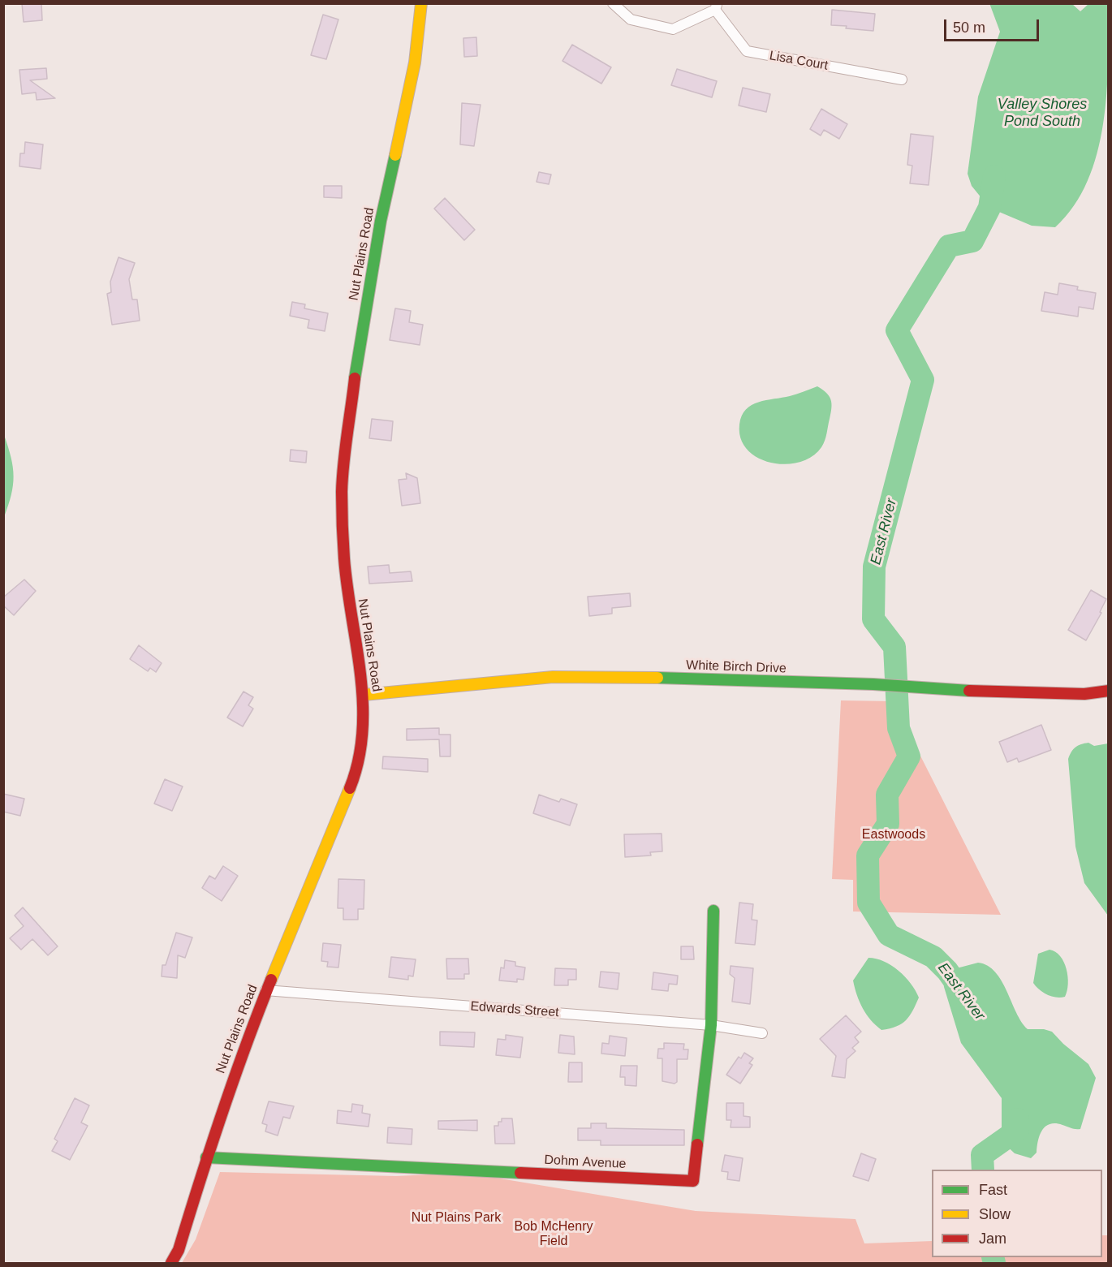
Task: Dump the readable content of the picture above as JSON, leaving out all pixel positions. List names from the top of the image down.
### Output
{
  "streets": {
    "street": [
      "Lisa Court",
      "Nut Plains Road",
      "White Birch Drive",
      "Edwards Street",
      "Dohm Avenue"
    ]
  },
  "crossings": [
    ["Nut Plains Road", "White Birch Drive"],
    ["Nut Plains Road", "Edwards Street"],
    ["Nut Plains Road", "Dohm Avenue"],
    ["Edwards Street", "Dohm Avenue"]
  ],
  "water": ["Valley Shores Pond South", "East River"],
  "parks": ["Eastwoods", "Nut Plains Park", "Bob McHenry Field"],
  "legend": ["Fast", "Slow", "Jam"],
  "scale_bar": "50 m"
}
